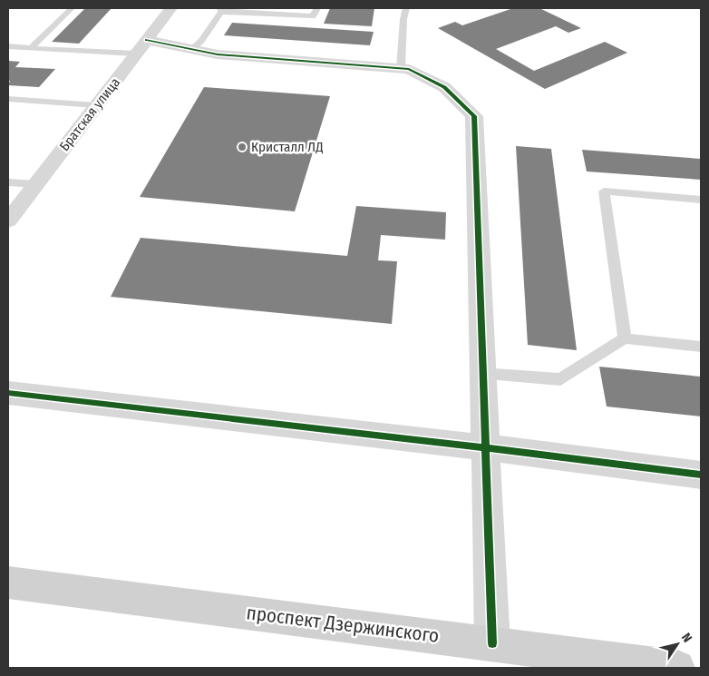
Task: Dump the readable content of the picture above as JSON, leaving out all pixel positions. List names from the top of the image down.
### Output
{
  "streets": {
    "main road": ["проспект Дзержинского"],
    "street": ["Братская улица"]
  },
  "places": ["Кристалл ЛД"],
  "north": "top right"
}
